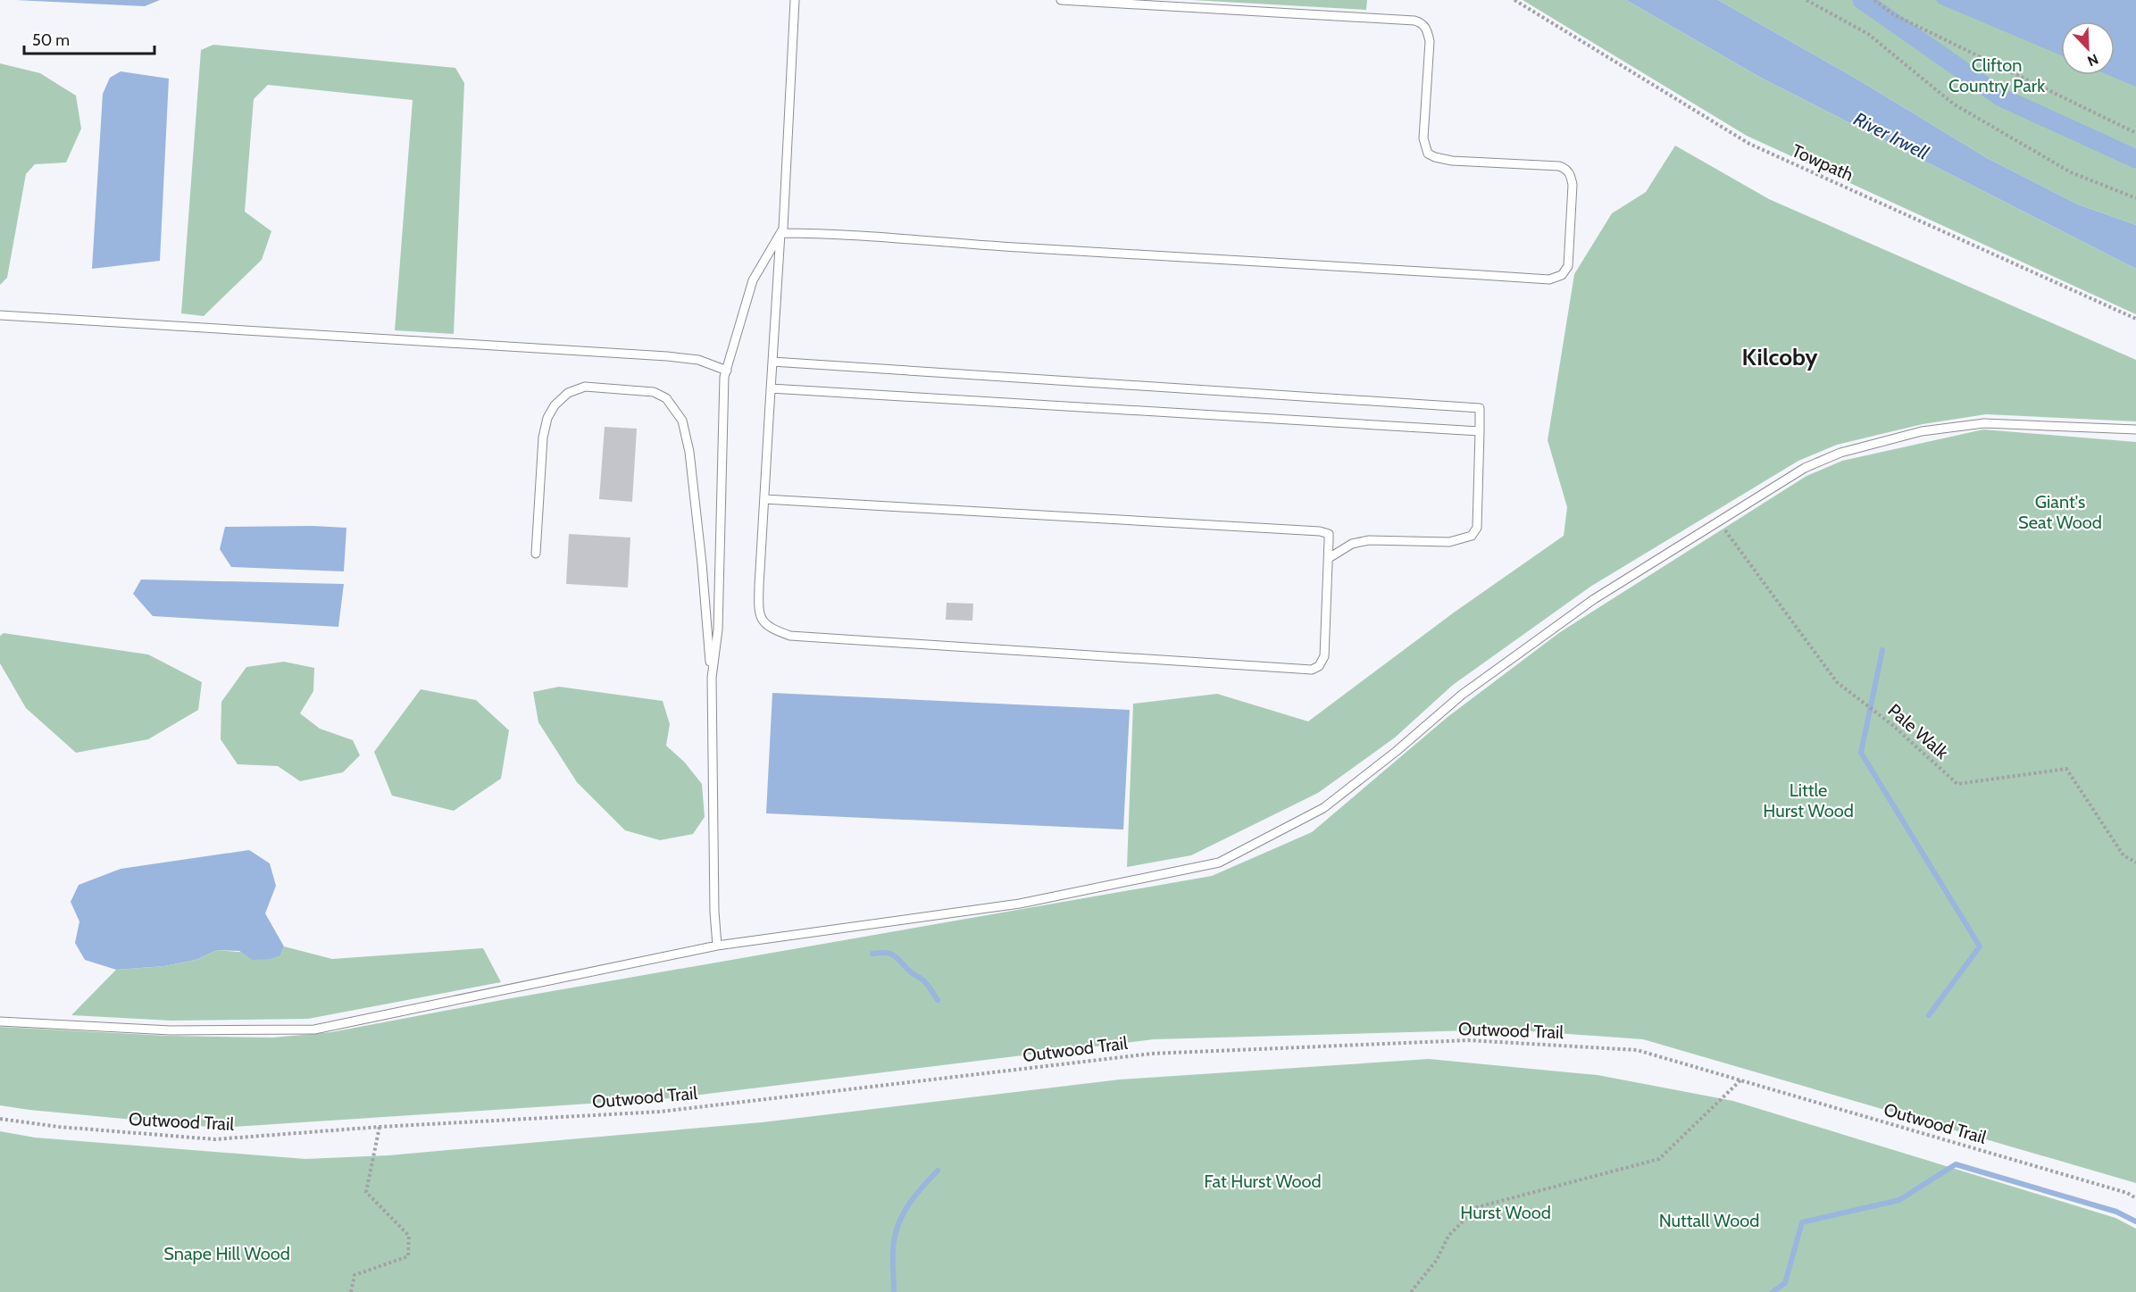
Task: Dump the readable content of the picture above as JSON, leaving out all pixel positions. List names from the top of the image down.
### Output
{
  "streets": {
    "path": ["Towpath", "Pale Walk", "Outwood Trail"]
  },
  "districts": ["Kilcoby"],
  "water": ["River Irwell"],
  "parks": [
    "Clifton Country Park",
    "Giant's Seat Wood",
    "Little Hurst Wood",
    "Fat Hurst Wood",
    "Hurst Wood",
    "Nuttall Wood",
    "Snape Hill Wood"
  ],
  "scale_bar": "50 m",
  "north": "bottom right"
}
